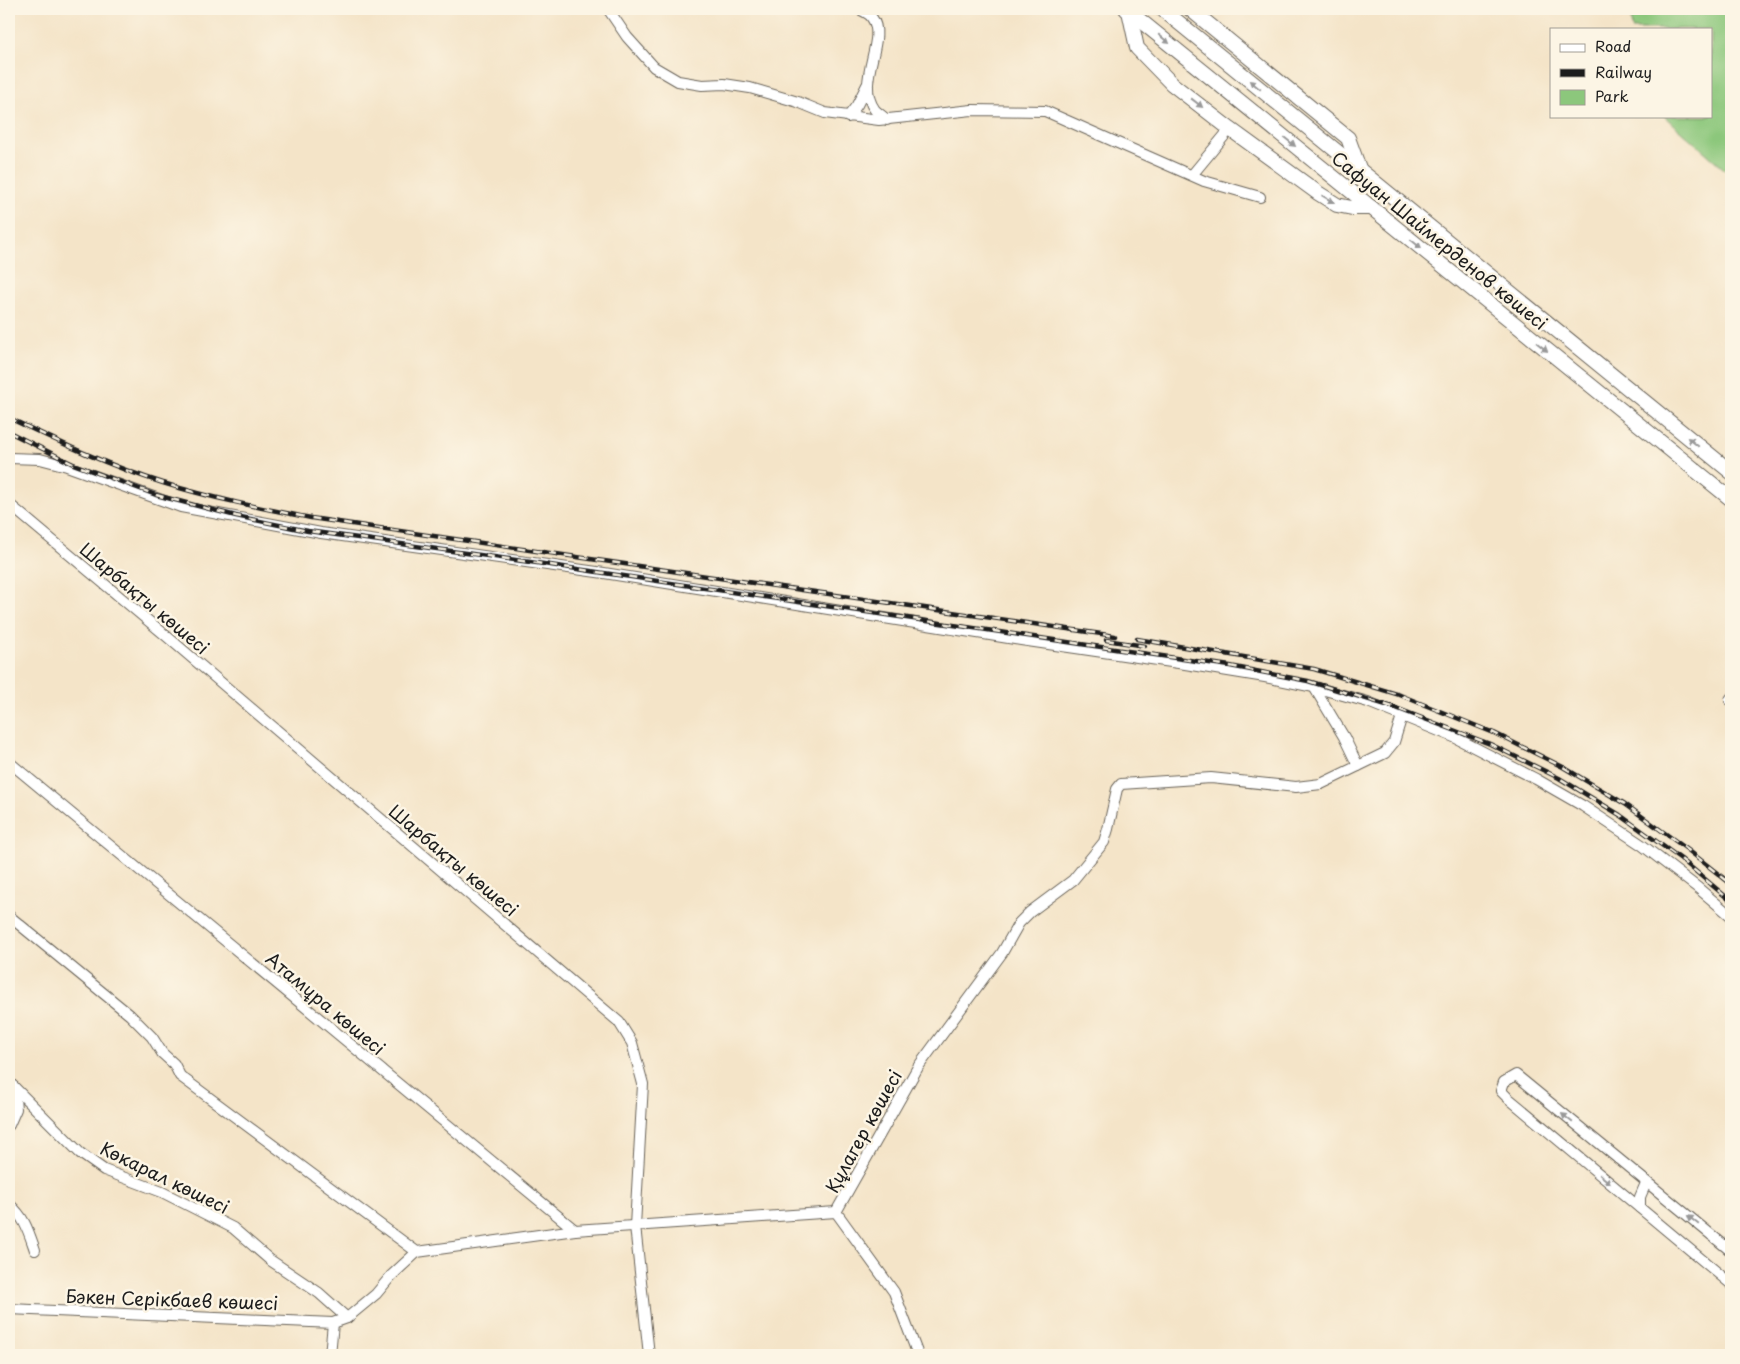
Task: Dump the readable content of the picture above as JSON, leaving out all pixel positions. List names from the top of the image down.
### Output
{
  "streets": {
    "main road": ["Сафуан Шаймерденов көшесі"],
    "street": [
      "Шарбақты көшесі",
      "Атамұра көшесі",
      "Құлагер көшесі",
      "Көкарал көшесі",
      "Бәкен Серікбаев көшесі"
    ]
  },
  "crossings": [
    ["Шарбақты көшесі", "Құлагер көшесі"]
  ],
  "legend": ["Road", "Railway", "Park"]
}
